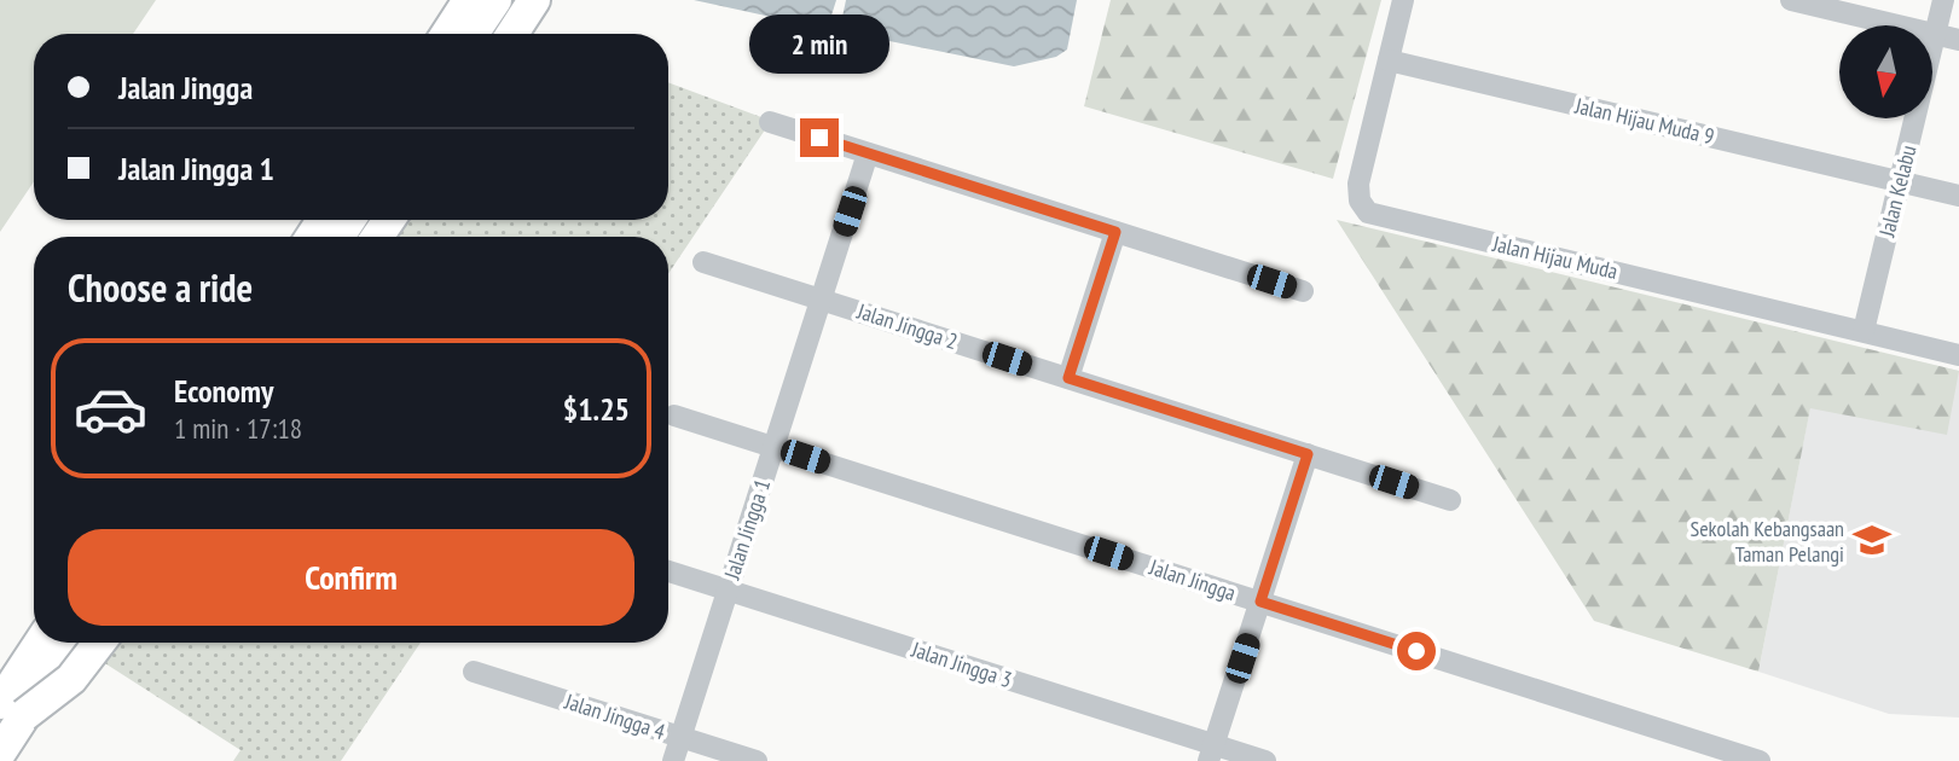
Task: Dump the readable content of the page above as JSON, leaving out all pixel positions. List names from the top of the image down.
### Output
{
  "streets": {
    "street": [
      "Jalan Hijau Muda 9",
      "Jalan Kelabu",
      "Jalan Hijau Muda",
      "Jalan Jingga 2",
      "Jalan Jingga 1",
      "Jalan Jingga",
      "Jalan Jingga 3",
      "Jalan Jingga 4"
    ]
  },
  "crossings": [
    ["Jalan Hijau Muda 9", "Jalan Kelabu"],
    ["Jalan Hijau Muda 9", "Jalan Hijau Muda"],
    ["Jalan Kelabu", "Jalan Hijau Muda"],
    ["Jalan Jingga 2", "Jalan Jingga 1"],
    ["Jalan Jingga 1", "Jalan Jingga"],
    ["Jalan Jingga 1", "Jalan Jingga 3"],
    ["Jalan Jingga 1", "Jalan Jingga 4"]
  ],
  "places": {
    "school or university": ["Sekolah Kebangsaan Taman Pelangi"]
  },
  "north": "bottom",
  "page": {
    "bubble": "2 min",
    "banner": ["Jalan Jingga", "Jalan Jingga 1"],
    "heading": "Choose a ride",
    "list": [
      {
        "name": "Economy",
        "note": "1 min · 17:18",
        "value": "$1.25"
      }
    ],
    "buttons": "Confirm"
  }
}
